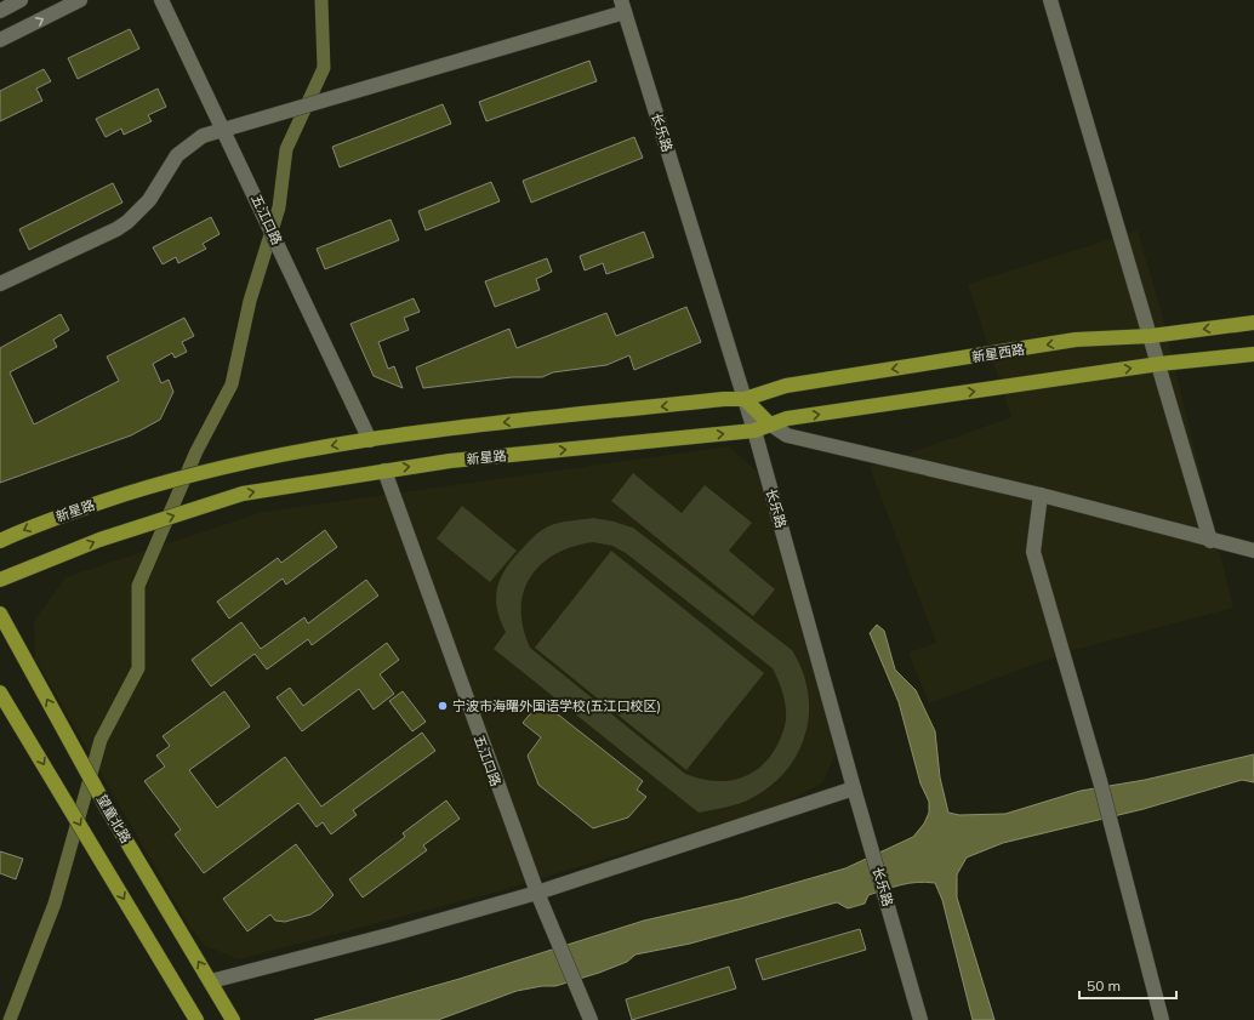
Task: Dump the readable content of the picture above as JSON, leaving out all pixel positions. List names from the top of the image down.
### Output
{
  "streets": {
    "main road": ["新星西路", "新星路", "望童北路"],
    "street": ["长乐路", "五江口路"]
  },
  "crossings": [
    ["长乐路", "新星西路"],
    ["长乐路", "新星路"],
    ["五江口路", "新星西路"],
    ["五江口路", "新星路"],
    ["新星西路", "新星路"]
  ],
  "places": ["宁波市海曙外国语学校(五江口校区)"],
  "scale_bar": "50 m"
}
